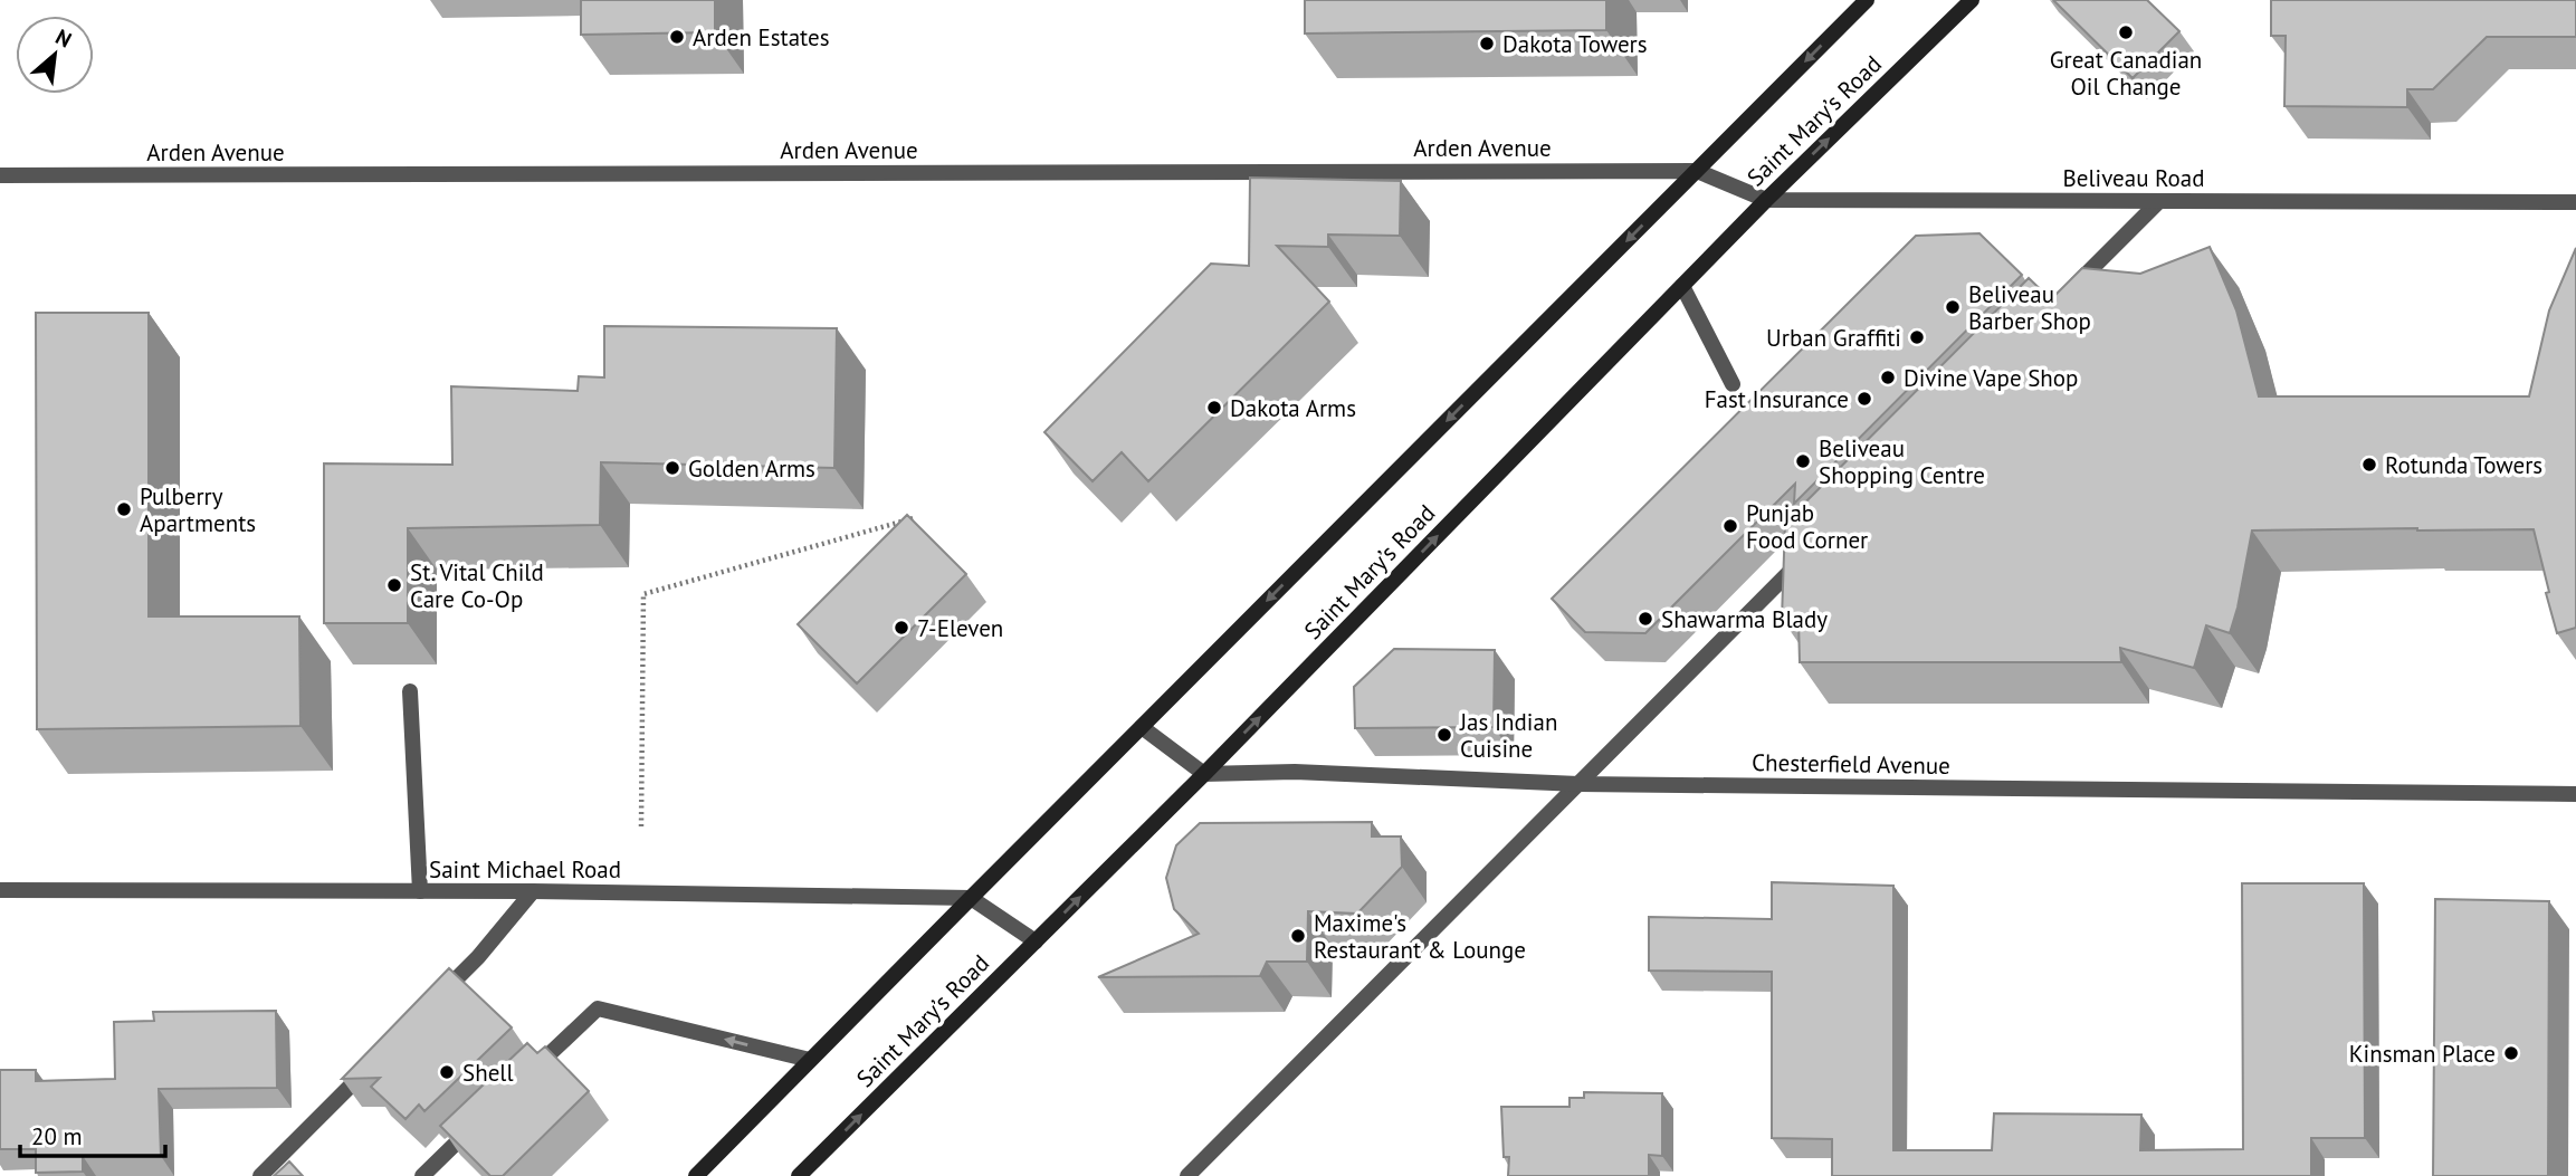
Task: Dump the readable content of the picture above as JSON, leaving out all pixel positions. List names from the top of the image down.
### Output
{
  "streets": {
    "main road": ["Saint Mary’s Road"],
    "street": [
      "Arden Avenue",
      "Beliveau Road",
      "Chesterfield Avenue",
      "Saint Michael Road"
    ]
  },
  "crossings": [
    ["Saint Mary’s Road", "Arden Avenue"],
    ["Saint Mary’s Road", "Beliveau Road"],
    ["Saint Mary’s Road", "Chesterfield Avenue"],
    ["Saint Mary’s Road", "Saint Michael Road"],
    ["Arden Avenue", "Beliveau Road"]
  ],
  "places": [
    "Great Canadian Oil Change",
    "Arden Estates",
    "Dakota Towers",
    "Beliveau Barber Shop",
    "Urban Graffiti",
    "Divine Vape Shop",
    "Fast Insurance",
    "Dakota Arms",
    "Beliveau Shopping Centre",
    "Rotunda Towers",
    "Golden Arms",
    "Pulberry Apartments",
    "Punjab Food Corner",
    "St. Vital Child Care Co-Op",
    "Shawarma Blady",
    "7-Eleven",
    "Jas Indian Cuisine",
    "Maxime's Restaurant & Lounge",
    "Kinsman Place",
    "Shell"
  ],
  "scale_bar": "20 m",
  "north": "top right"
}
